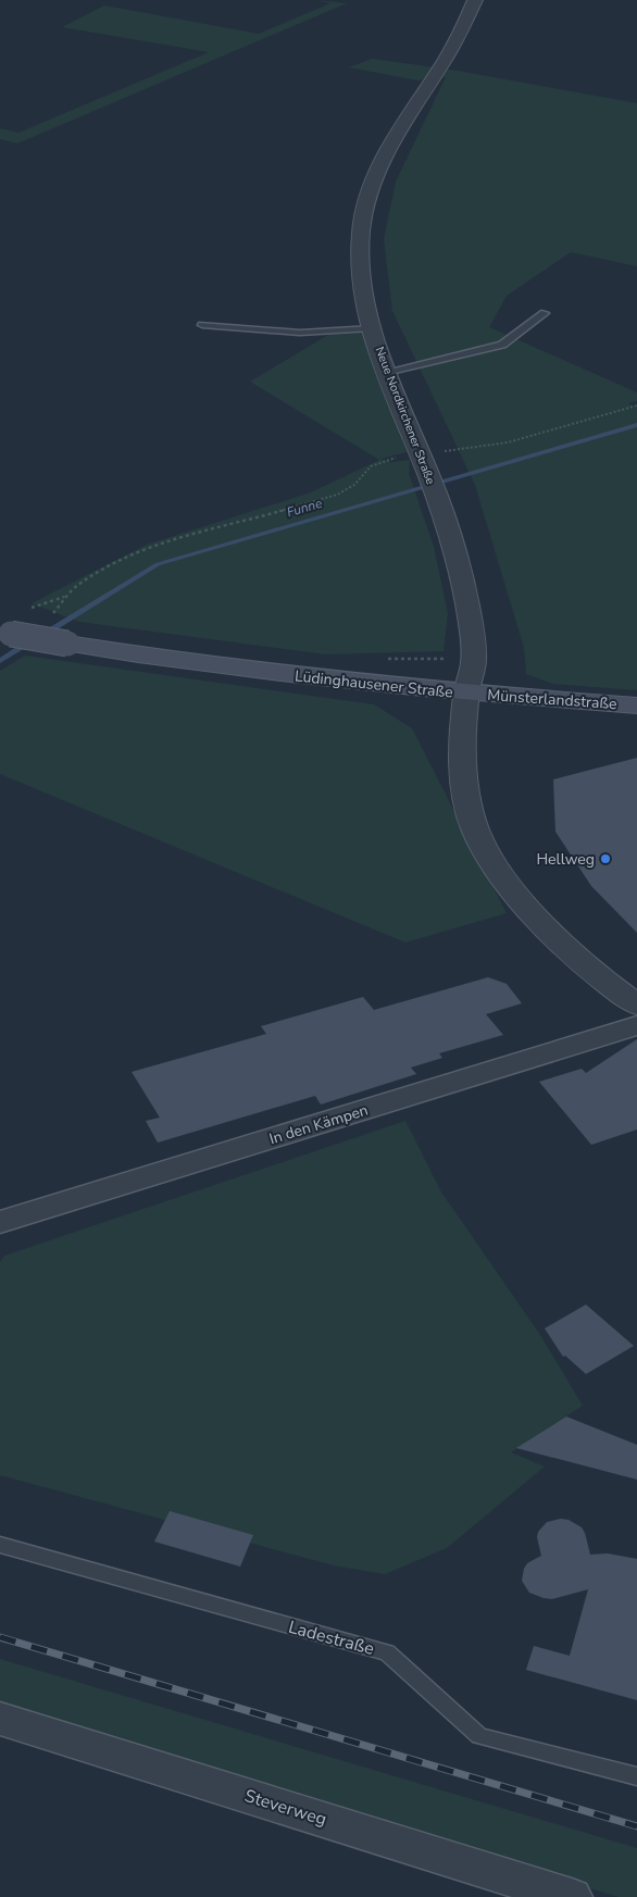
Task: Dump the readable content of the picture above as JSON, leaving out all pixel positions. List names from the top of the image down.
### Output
{
  "streets": {
    "main road": ["Lüdinghausener Straße", "Münsterlandstraße"],
    "street": ["Neue Nordkirchener Straße", "In den Kämpen", "Steverweg"],
    "lane": ["Ladestraße"]
  },
  "crossings": [
    ["Neue Nordkirchener Straße", "Lüdinghausener Straße"],
    ["Neue Nordkirchener Straße", "Münsterlandstraße"],
    ["Lüdinghausener Straße", "Münsterlandstraße"]
  ],
  "water": ["Funne"],
  "places": ["Hellweg"]
}
